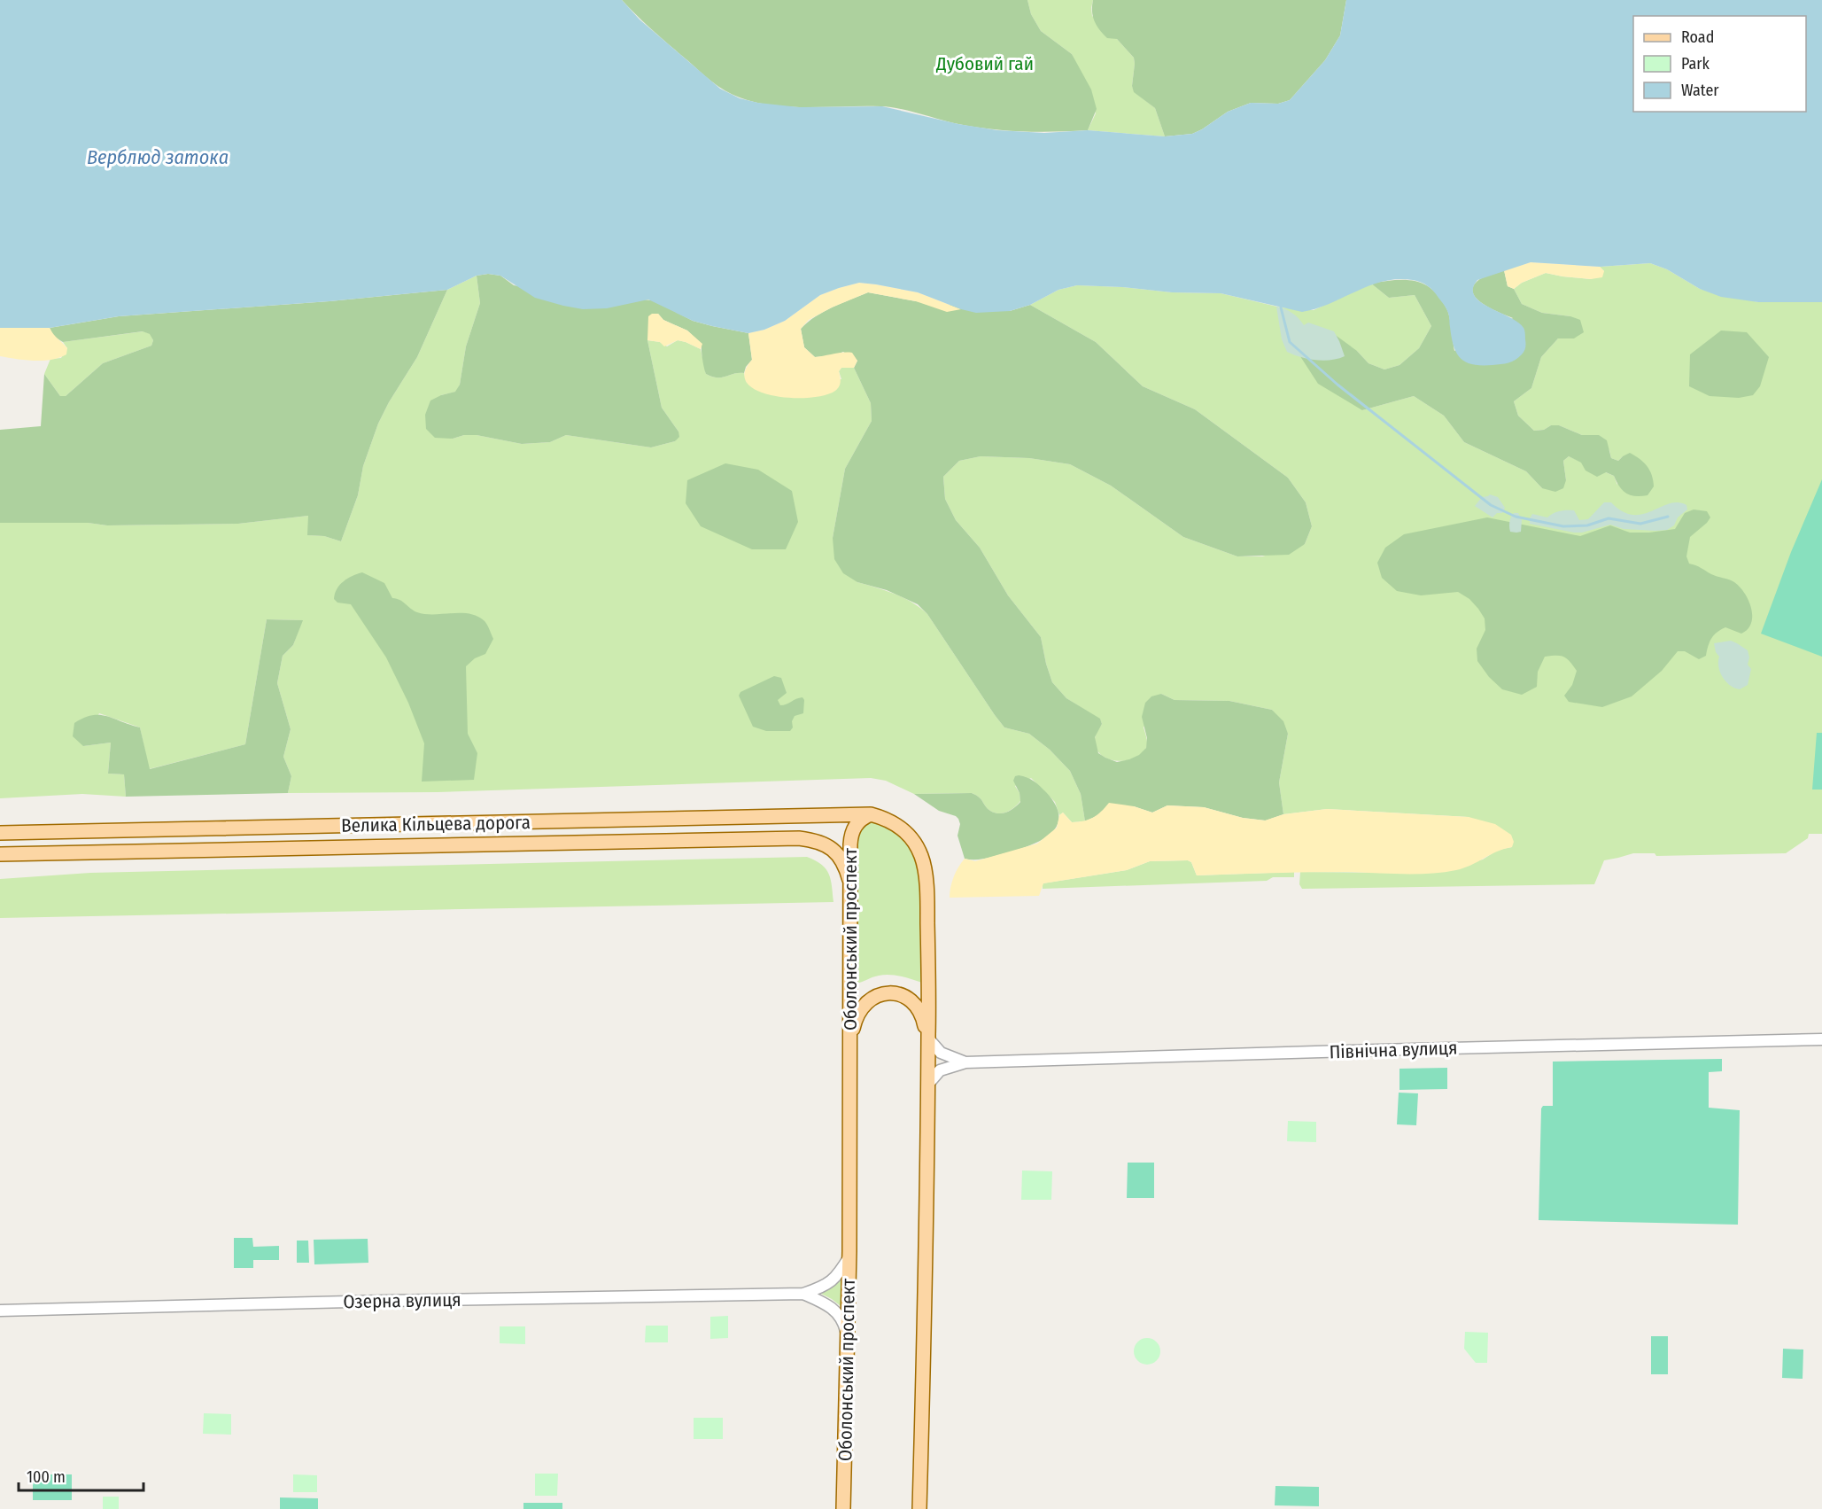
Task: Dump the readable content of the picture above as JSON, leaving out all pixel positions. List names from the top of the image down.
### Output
{
  "streets": {
    "main road": ["Велика Кільцева дорога", "Оболонський проспект"],
    "street": ["Північна вулиця", "Озерна вулиця"]
  },
  "crossings": [
    ["Велика Кільцева дорога", "Оболонський проспект"]
  ],
  "water": ["Верблюд затока"],
  "parks": ["Дубовий гай"],
  "legend": ["Road", "Park", "Water"],
  "scale_bar": "100 m"
}
